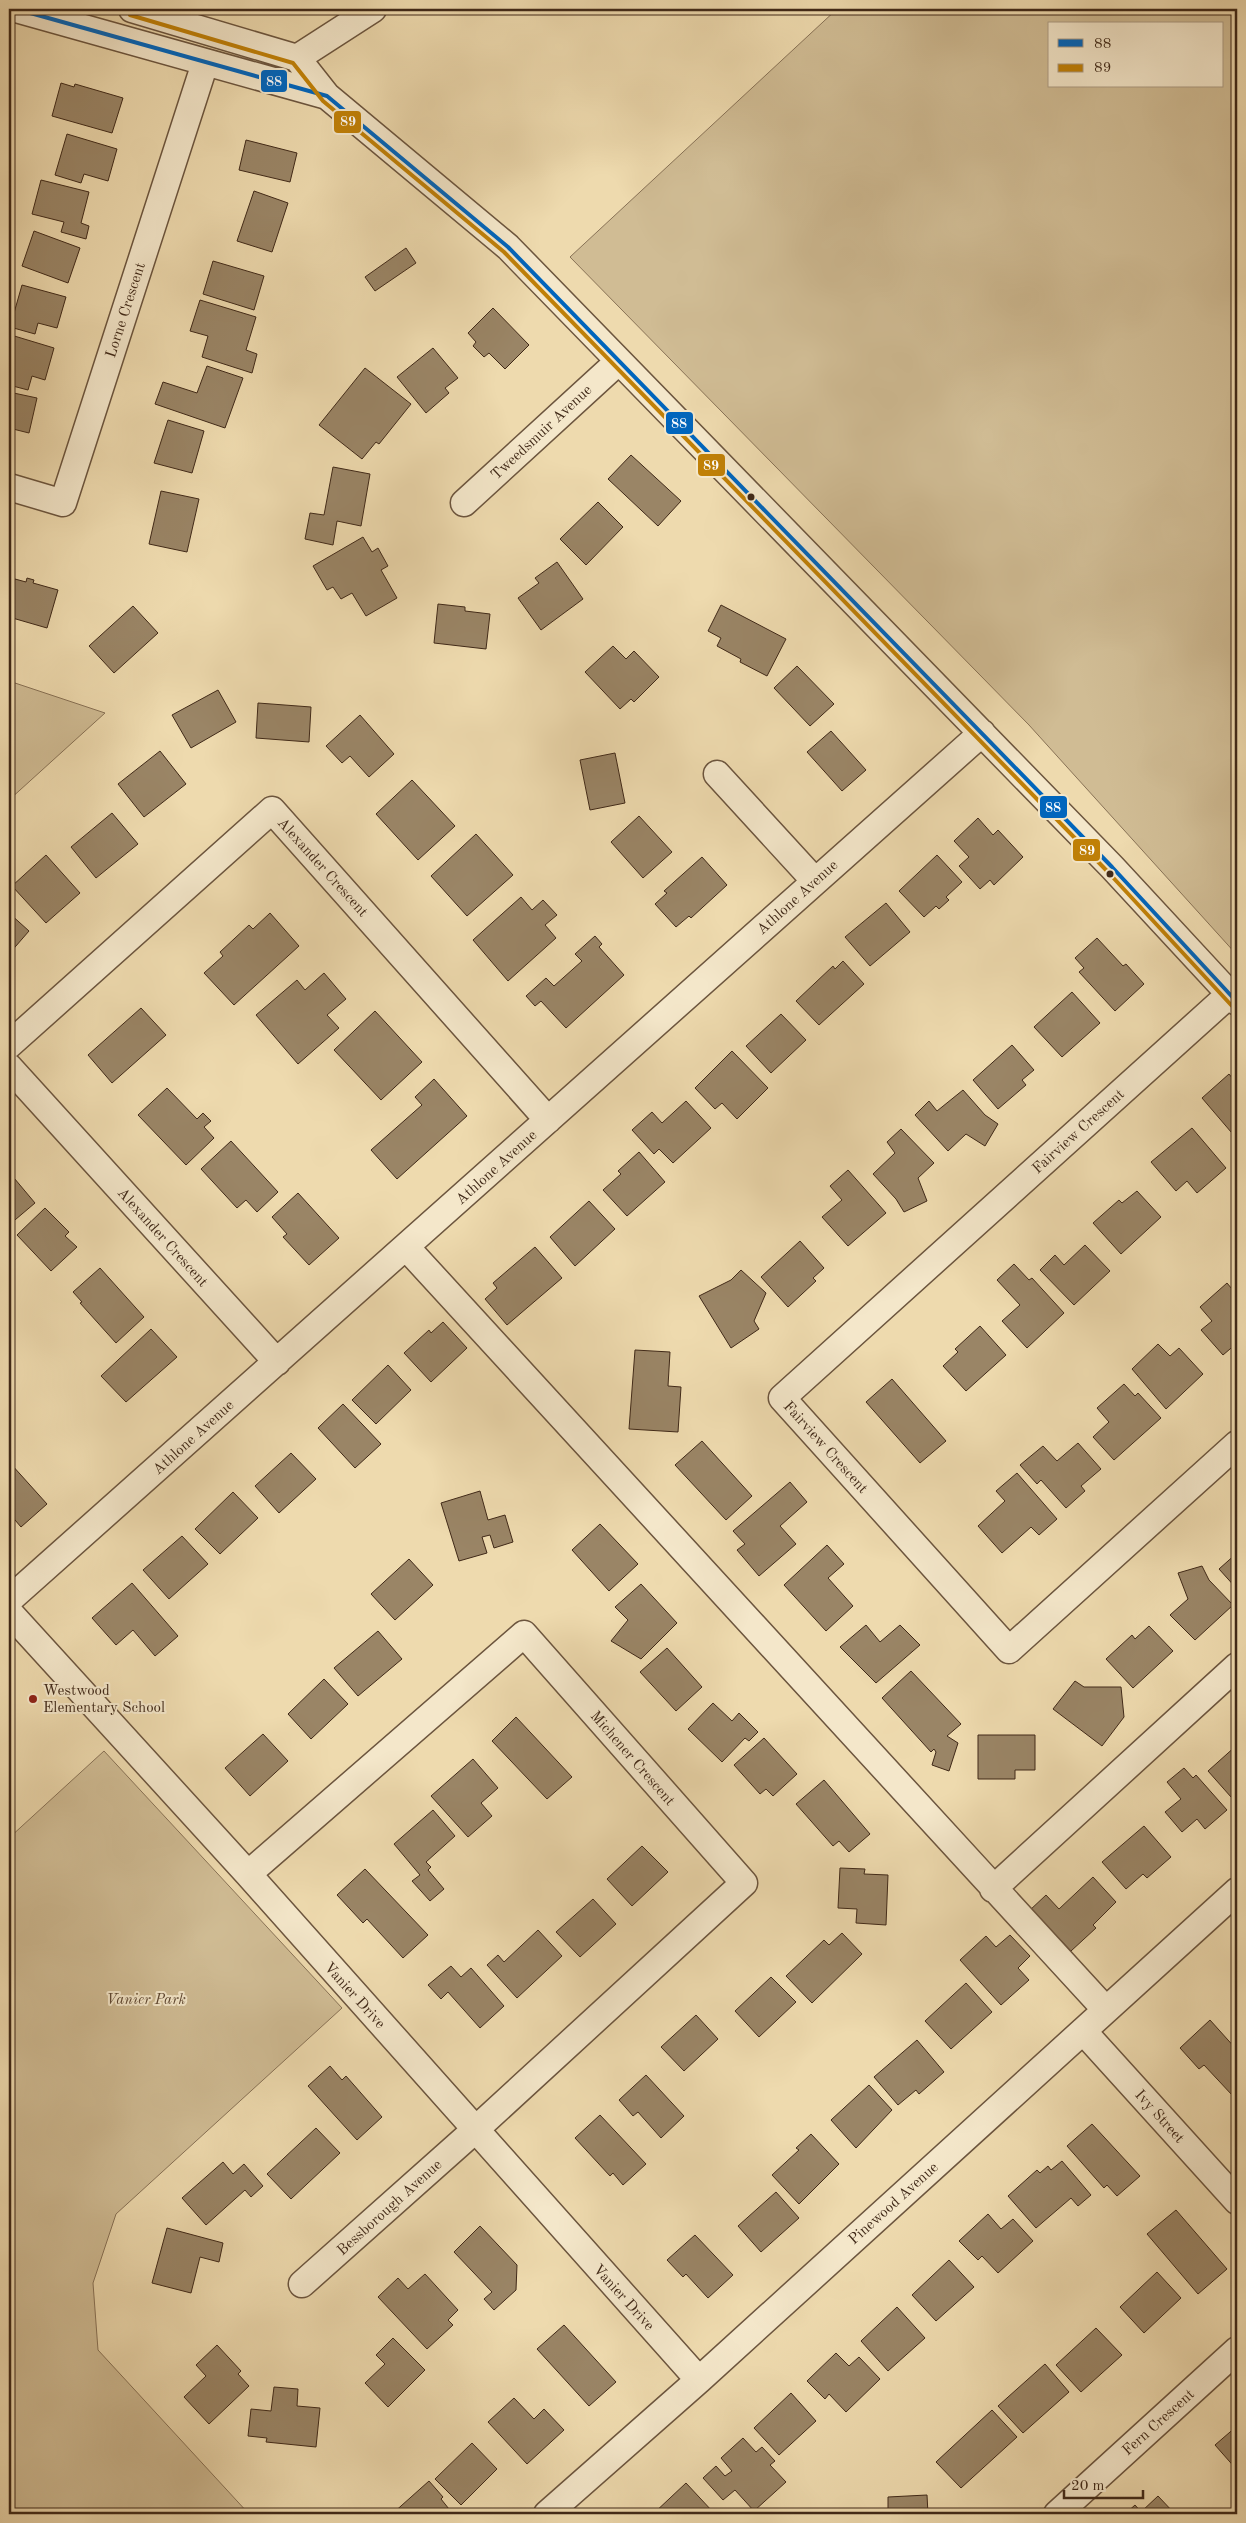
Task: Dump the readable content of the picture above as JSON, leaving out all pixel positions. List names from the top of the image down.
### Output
{
  "streets": {
    "street": [
      "Lorne Crescent",
      "Tweedsmuir Avenue",
      "Alexander Crescent",
      "Athlone Avenue",
      "Fairview Crescent",
      "Michener Crescent",
      "Vanier Drive",
      "Ivy Street",
      "Pinewood Avenue",
      "Bessborough Avenue",
      "Fern Crescent"
    ]
  },
  "crossings": [
    ["Alexander Crescent", "Athlone Avenue"],
    ["Michener Crescent", "Vanier Drive"],
    ["Michener Crescent", "Bessborough Avenue"],
    ["Vanier Drive", "Pinewood Avenue"],
    ["Vanier Drive", "Bessborough Avenue"],
    ["Ivy Street", "Pinewood Avenue"]
  ],
  "parks": ["Vanier Park"],
  "places": ["Westwood Elementary School"],
  "lines": ["transit line 88", "transit line 89"],
  "legend": ["88", "89"],
  "scale_bar": "20 m"
}
